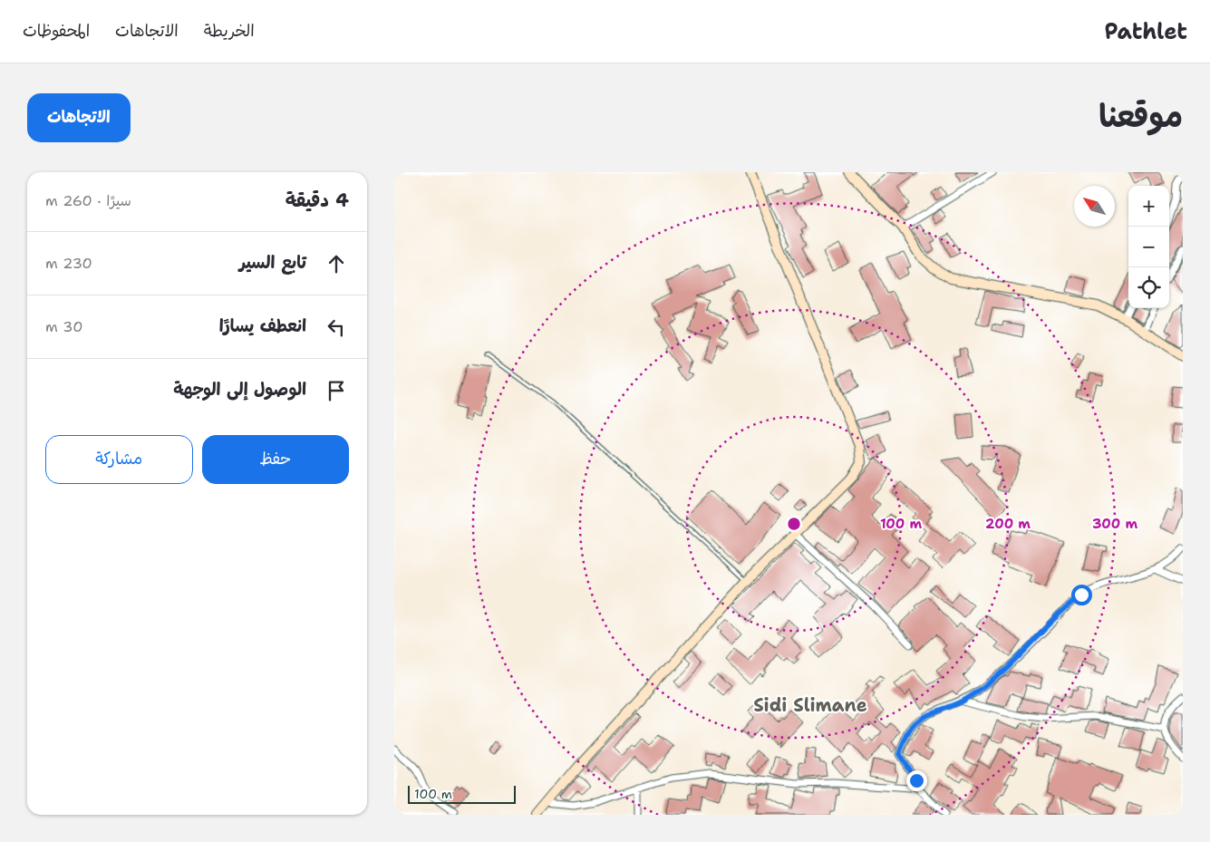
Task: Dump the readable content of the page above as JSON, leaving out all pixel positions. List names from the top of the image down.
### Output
{
  "districts": ["Sidi Slimane"],
  "scale_bar": "100 m",
  "north": "top left",
  "page": {
    "header": "Pathlet",
    "nav": ["الخريطة", "الاتجاهات", "المحفوظات"],
    "title": "موقعنا",
    "buttons": [
      "الاتجاهات",
      ["حفظ", "مشاركة"]
    ],
    "heading": ["4 دقيقة", "سيرًا · 260 m"],
    "map_buttons": ["+", "−"],
    "list": [
      ["تابع السير", "230 m"],
      ["انعطف يسارًا", "30 m"],
      "الوصول إلى الوجهة"
    ],
    "scale": "100 m"
  },
  "rings": ["100 m", "200 m", "300 m"]
}
